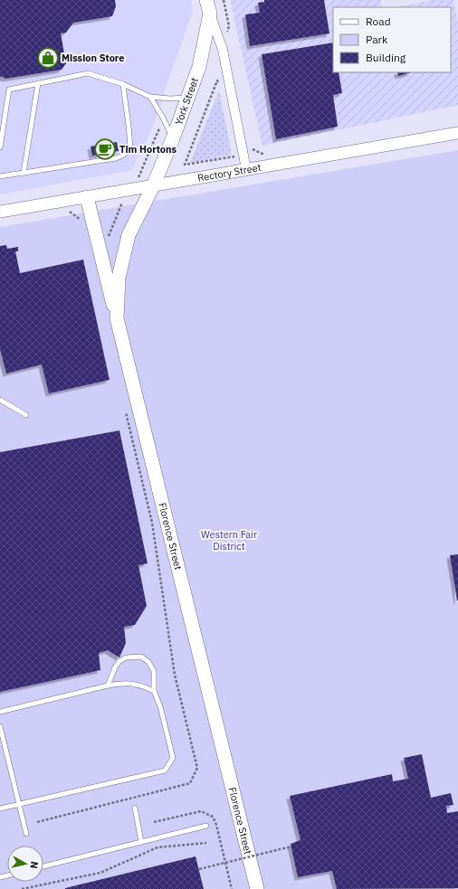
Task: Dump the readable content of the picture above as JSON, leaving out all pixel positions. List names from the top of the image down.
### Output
{
  "streets": {
    "main road": ["York Street", "Florence Street"],
    "street": ["Rectory Street"]
  },
  "crossings": [
    ["York Street", "Rectory Street"],
    ["York Street", "Florence Street"],
    ["Rectory Street", "Florence Street"]
  ],
  "parks": ["Western Fair District"],
  "places": {
    "shop": ["Mission Store"],
    "cafe": ["Tim Hortons"]
  },
  "legend": ["Road", "Park", "Building"],
  "north": "right"
}
